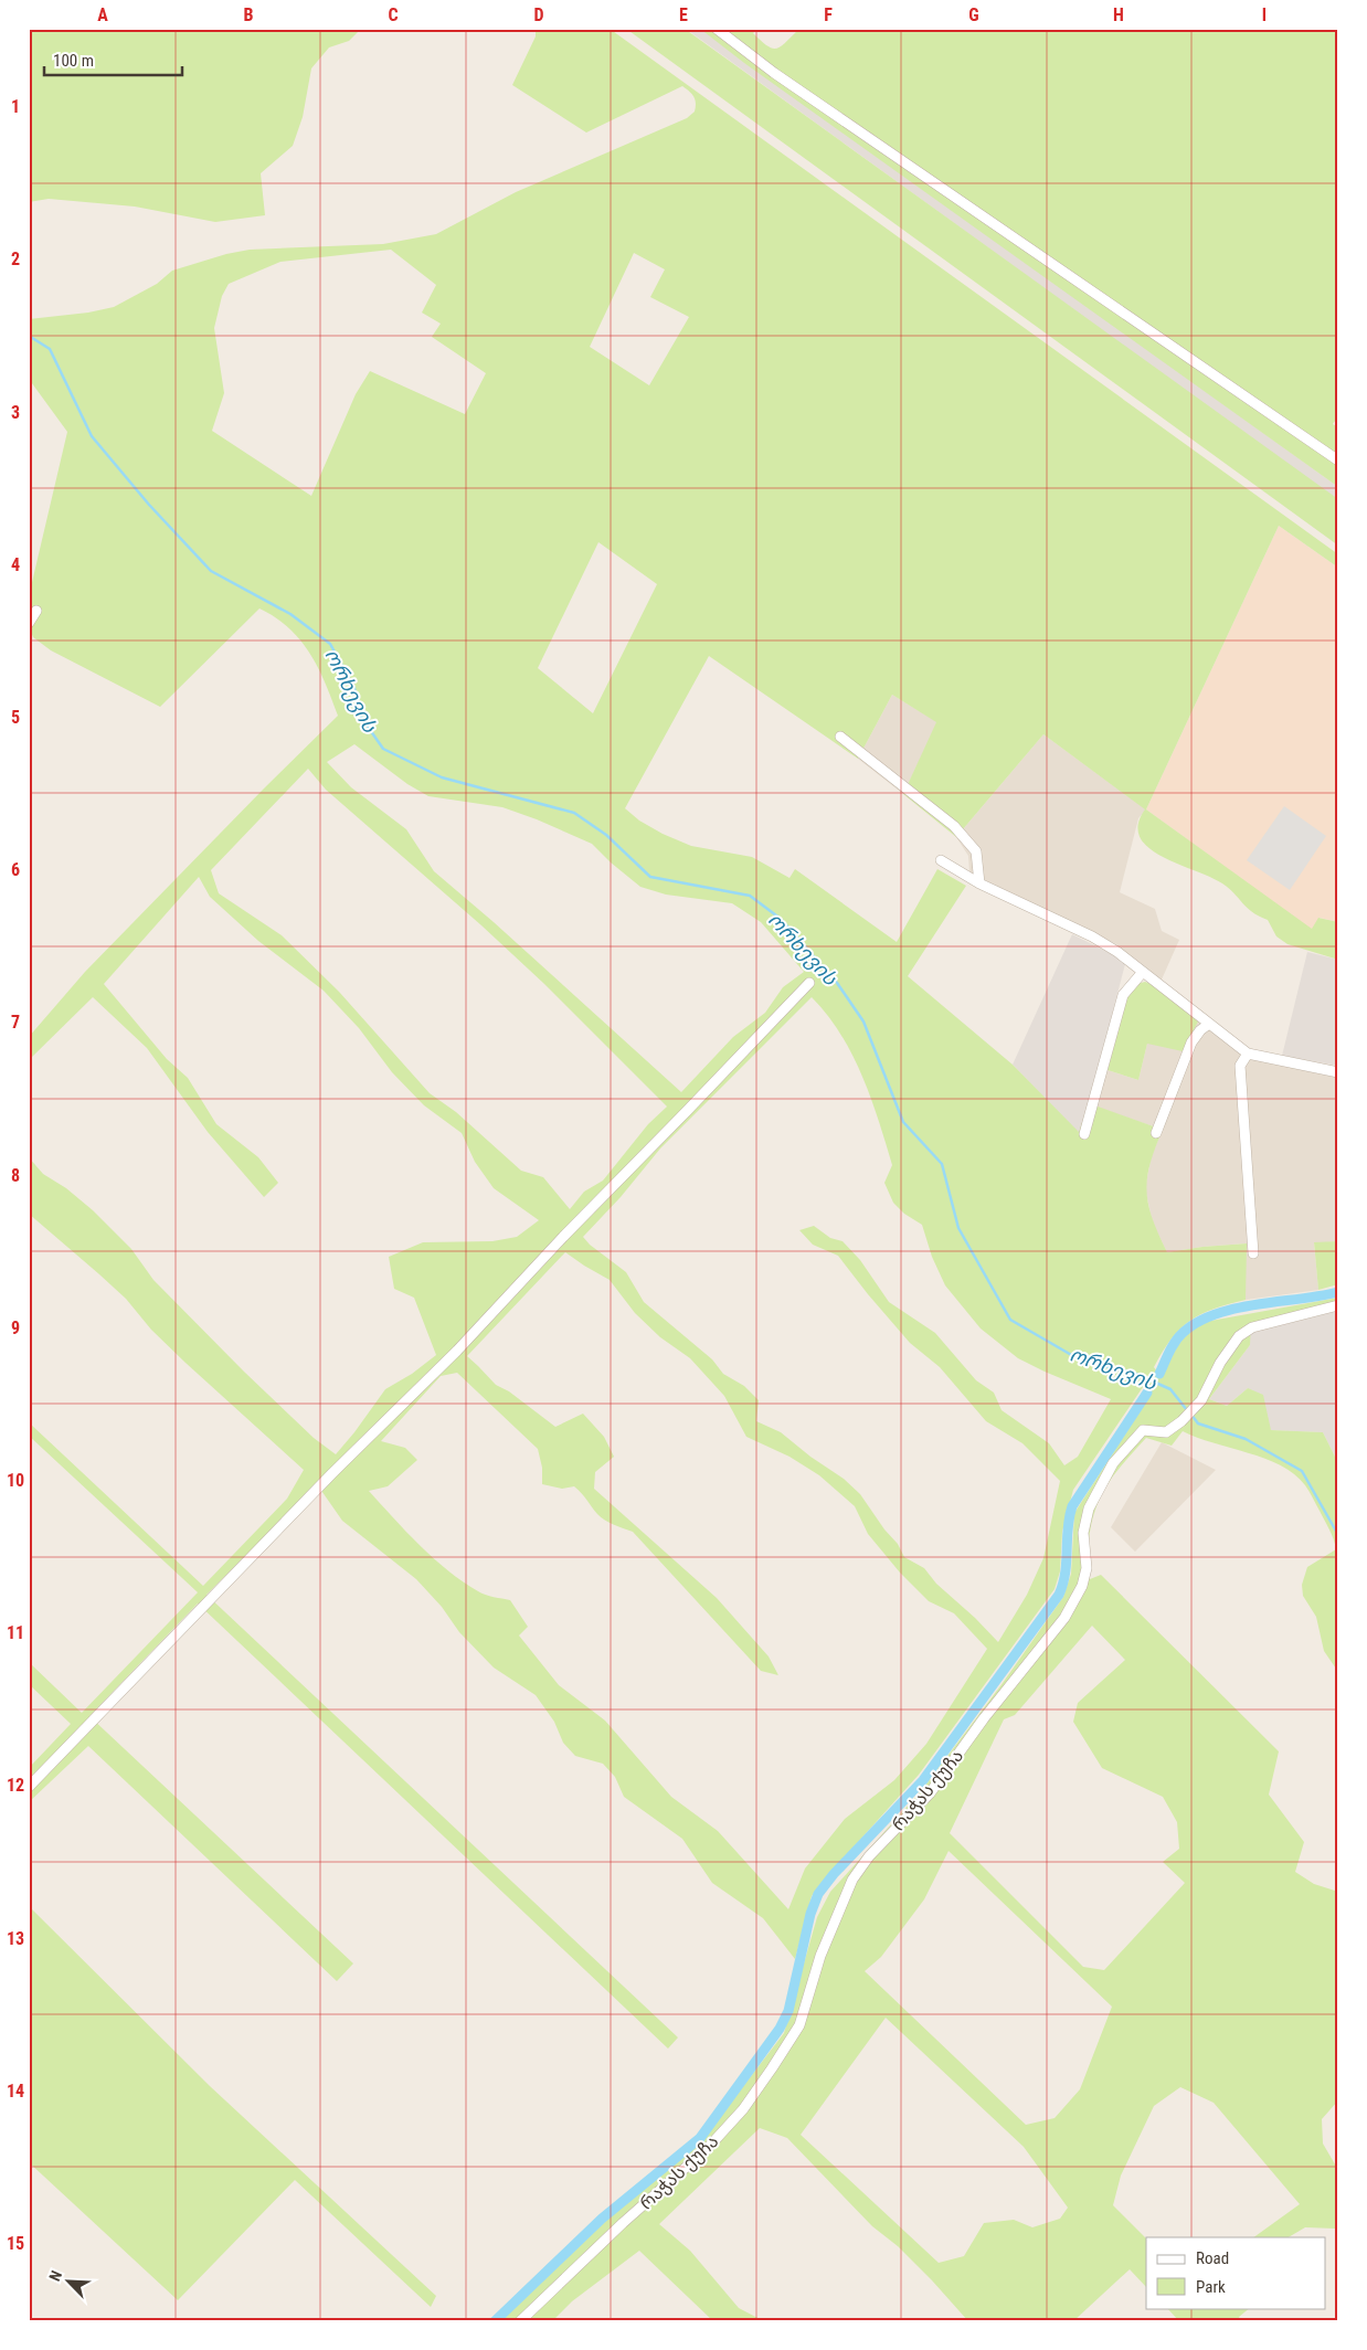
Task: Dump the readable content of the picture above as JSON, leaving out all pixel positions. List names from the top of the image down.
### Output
{
  "streets": {
    "street": ["რაჭას ქუჩა"]
  },
  "water": ["ორხევის"],
  "legend": ["Road", "Park"],
  "scale_bar": "100 m",
  "north": "top left",
  "grid": {
    "columns": [
      "A",
      "B",
      "C",
      "D",
      "E",
      "F",
      "G",
      "H",
      "I"
    ],
    "rows": [
      "1",
      "2",
      "3",
      "4",
      "5",
      "6",
      "7",
      "8",
      "9",
      "10",
      "11",
      "12",
      "13",
      "14",
      "15"
    ]
  }
}
